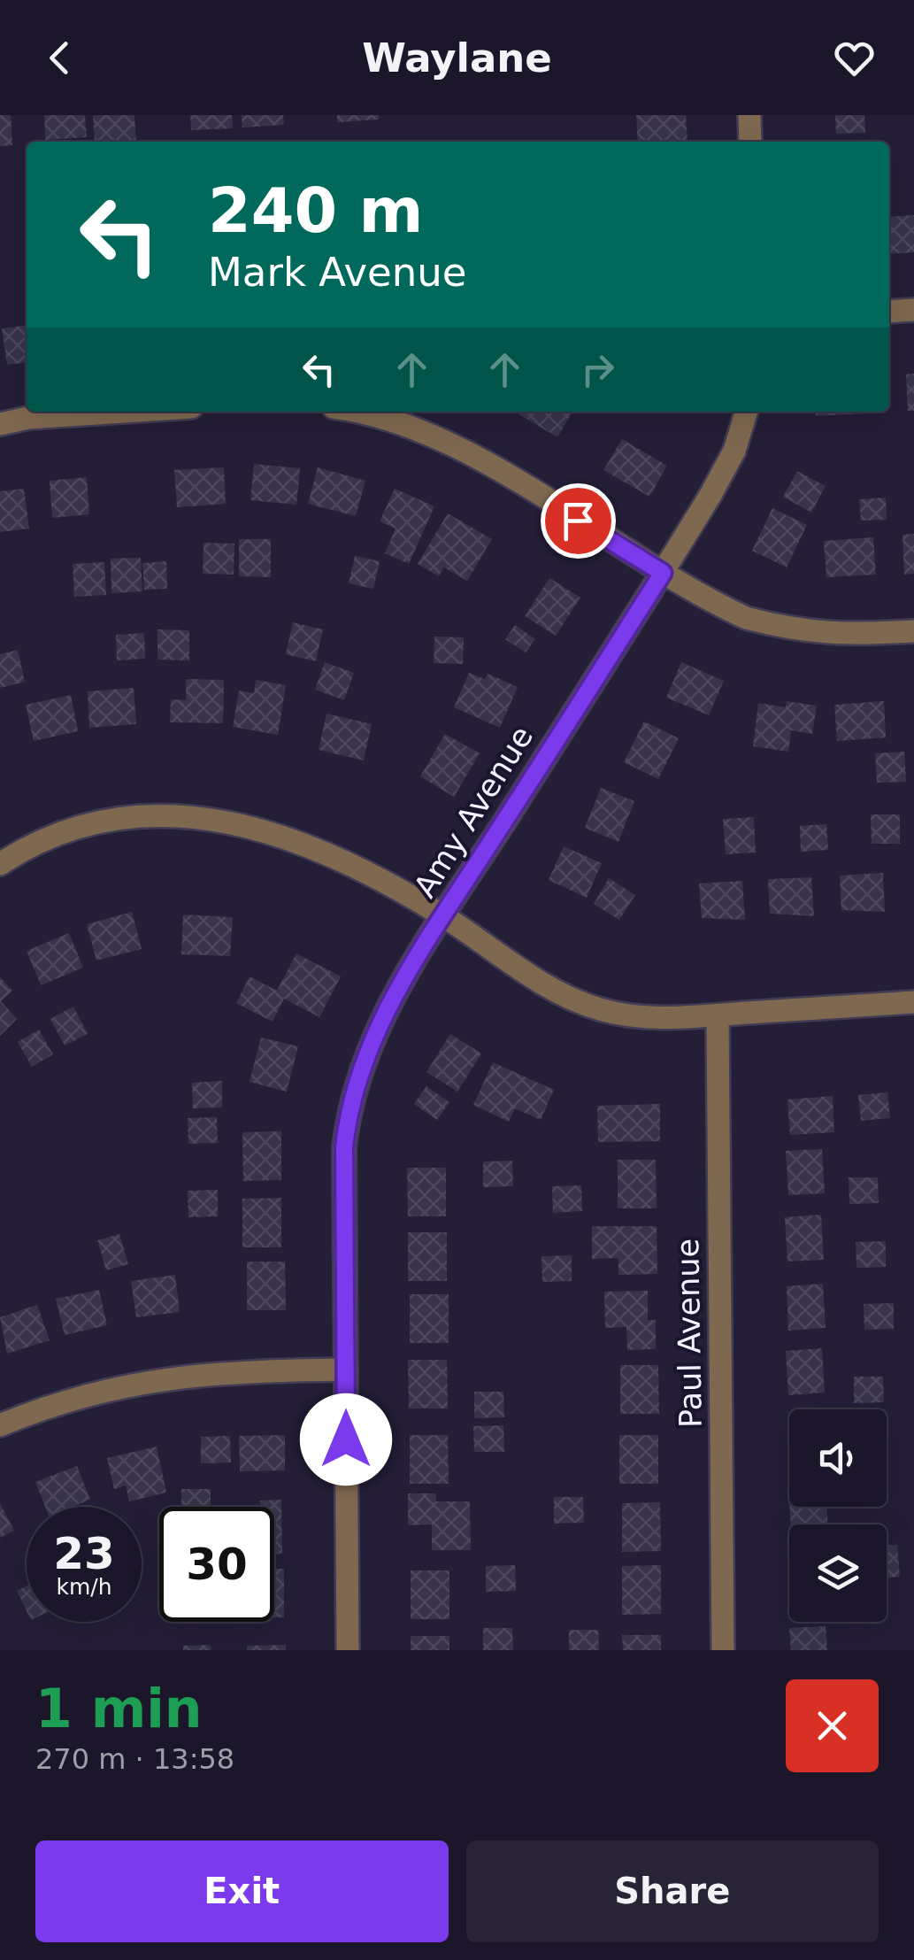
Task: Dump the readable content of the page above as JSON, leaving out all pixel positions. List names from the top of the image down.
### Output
{
  "streets": {
    "street": ["Amy Avenue", "Paul Avenue"]
  },
  "page": {
    "header": "Waylane",
    "turn": ["240 m", "Mark Avenue"],
    "speed": "23 km/h",
    "limit": "30",
    "heading": ["1 min", "270 m · 13:58"],
    "buttons": ["Exit", "Share"]
  }
}
